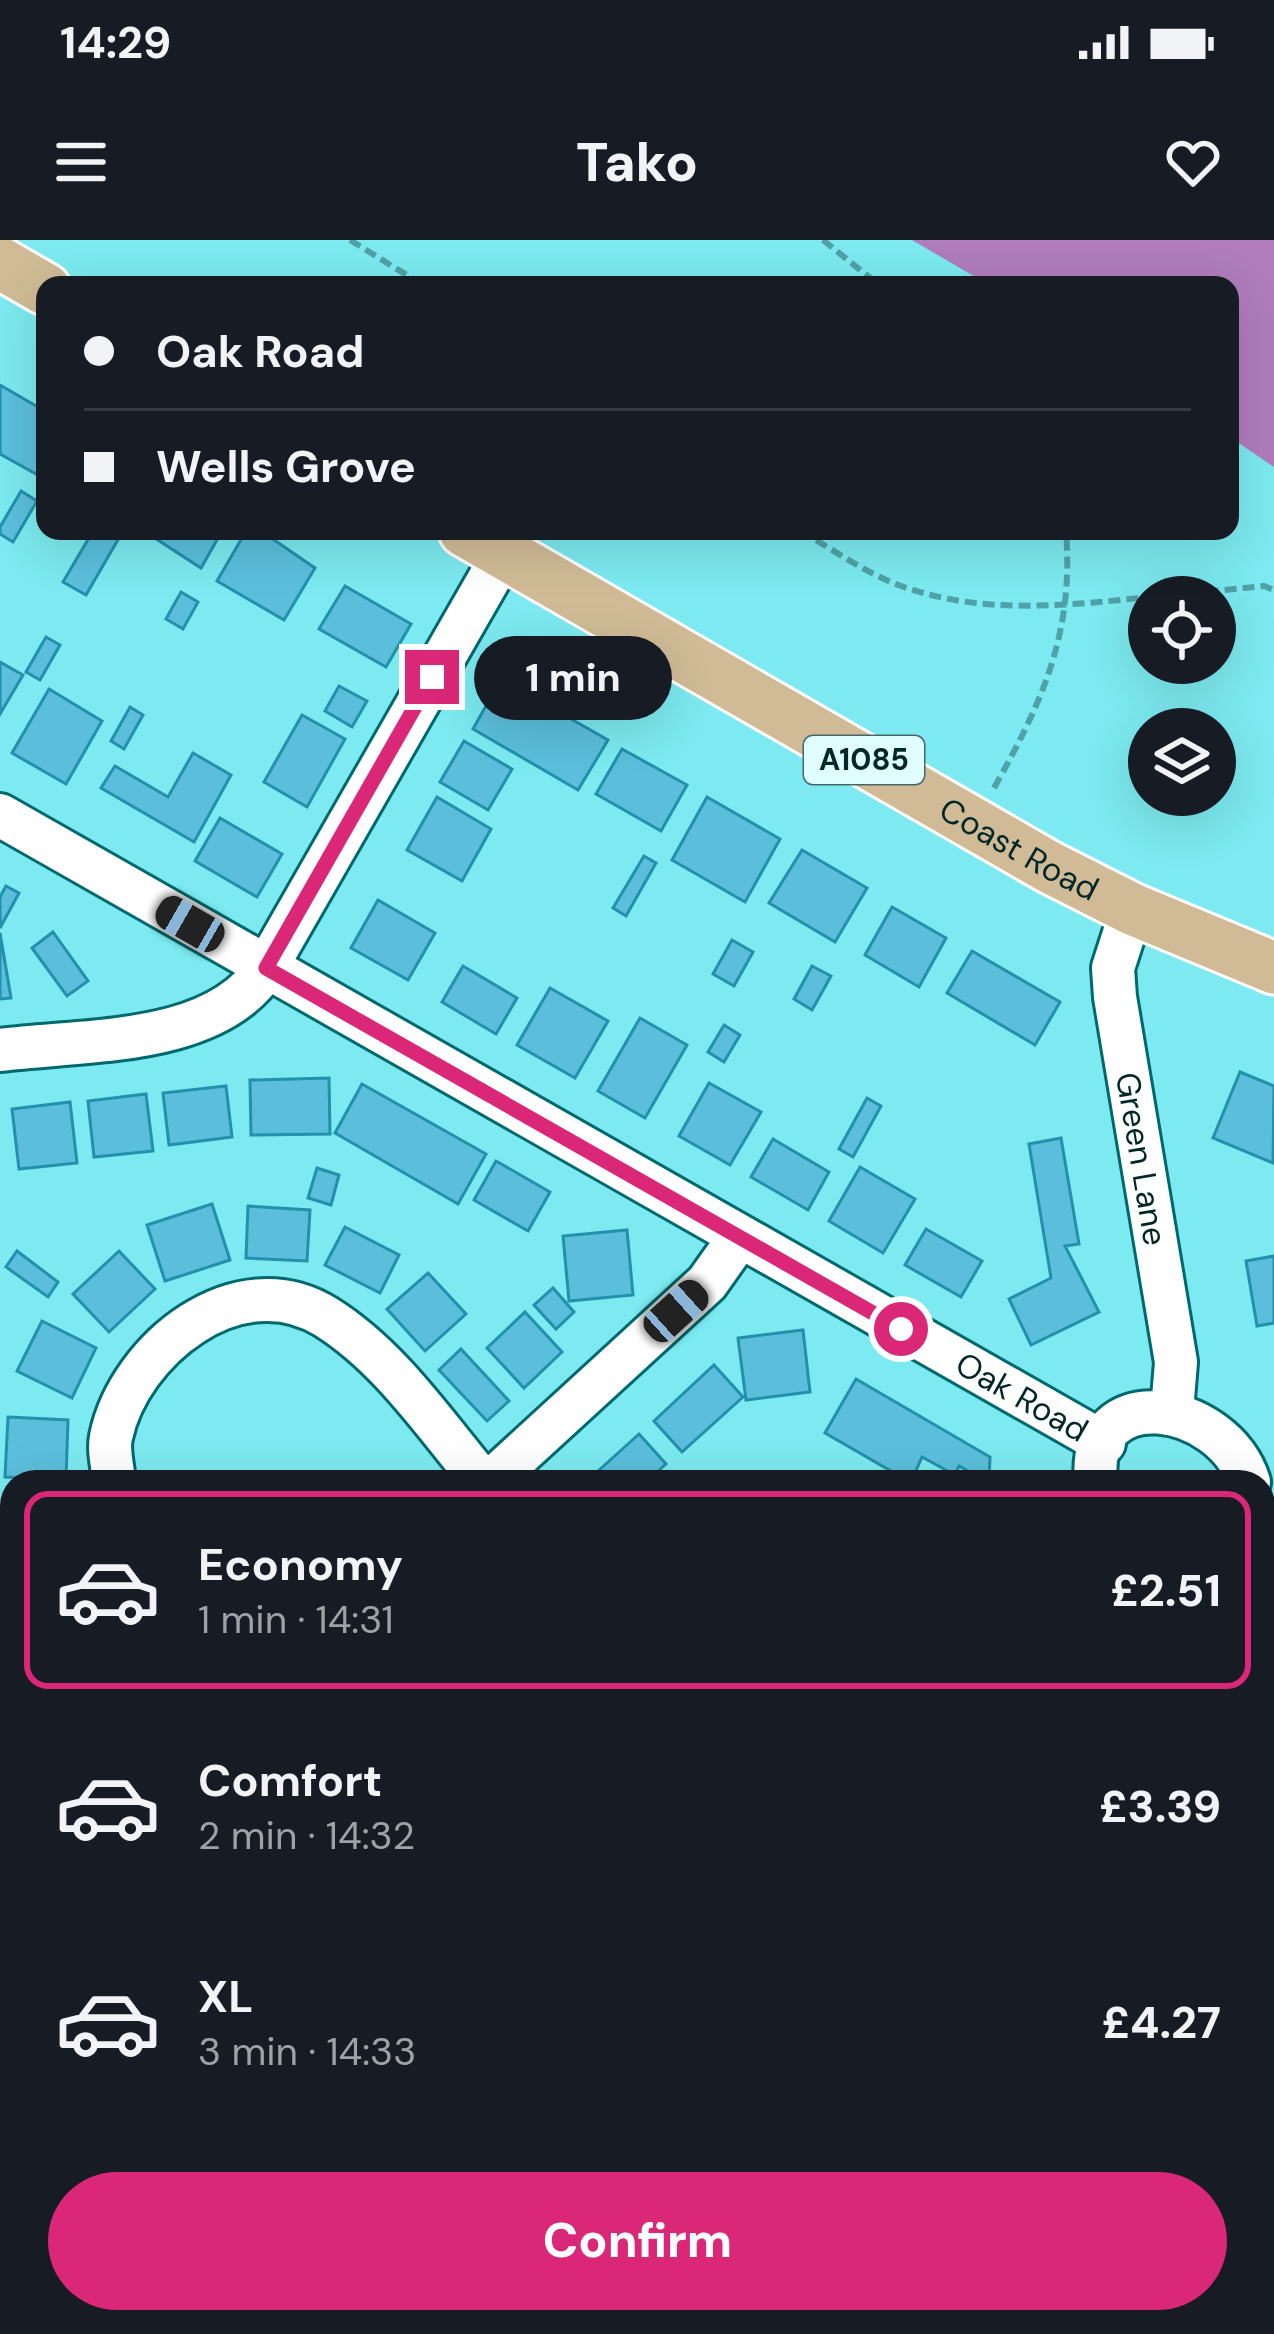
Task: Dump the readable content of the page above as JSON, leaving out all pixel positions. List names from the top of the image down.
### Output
{
  "streets": {
    "main road": ["A1085", "Coast Road"],
    "street": ["Green Lane", "Oak Road"]
  },
  "crossings": [
    ["Coast Road", "Green Lane"],
    ["Green Lane", "Oak Road"]
  ],
  "page": {
    "status": "14:29",
    "header": "Tako",
    "banner": ["Oak Road", "Wells Grove"],
    "bubble": "1 min",
    "list": [
      {
        "name": "Economy",
        "note": "1 min · 14:31",
        "value": "£2.51"
      },
      {
        "name": "Comfort",
        "note": "2 min · 14:32",
        "value": "£3.39"
      },
      {
        "name": "XL",
        "note": "3 min · 14:33",
        "value": "£4.27"
      }
    ],
    "buttons": "Confirm"
  }
}
